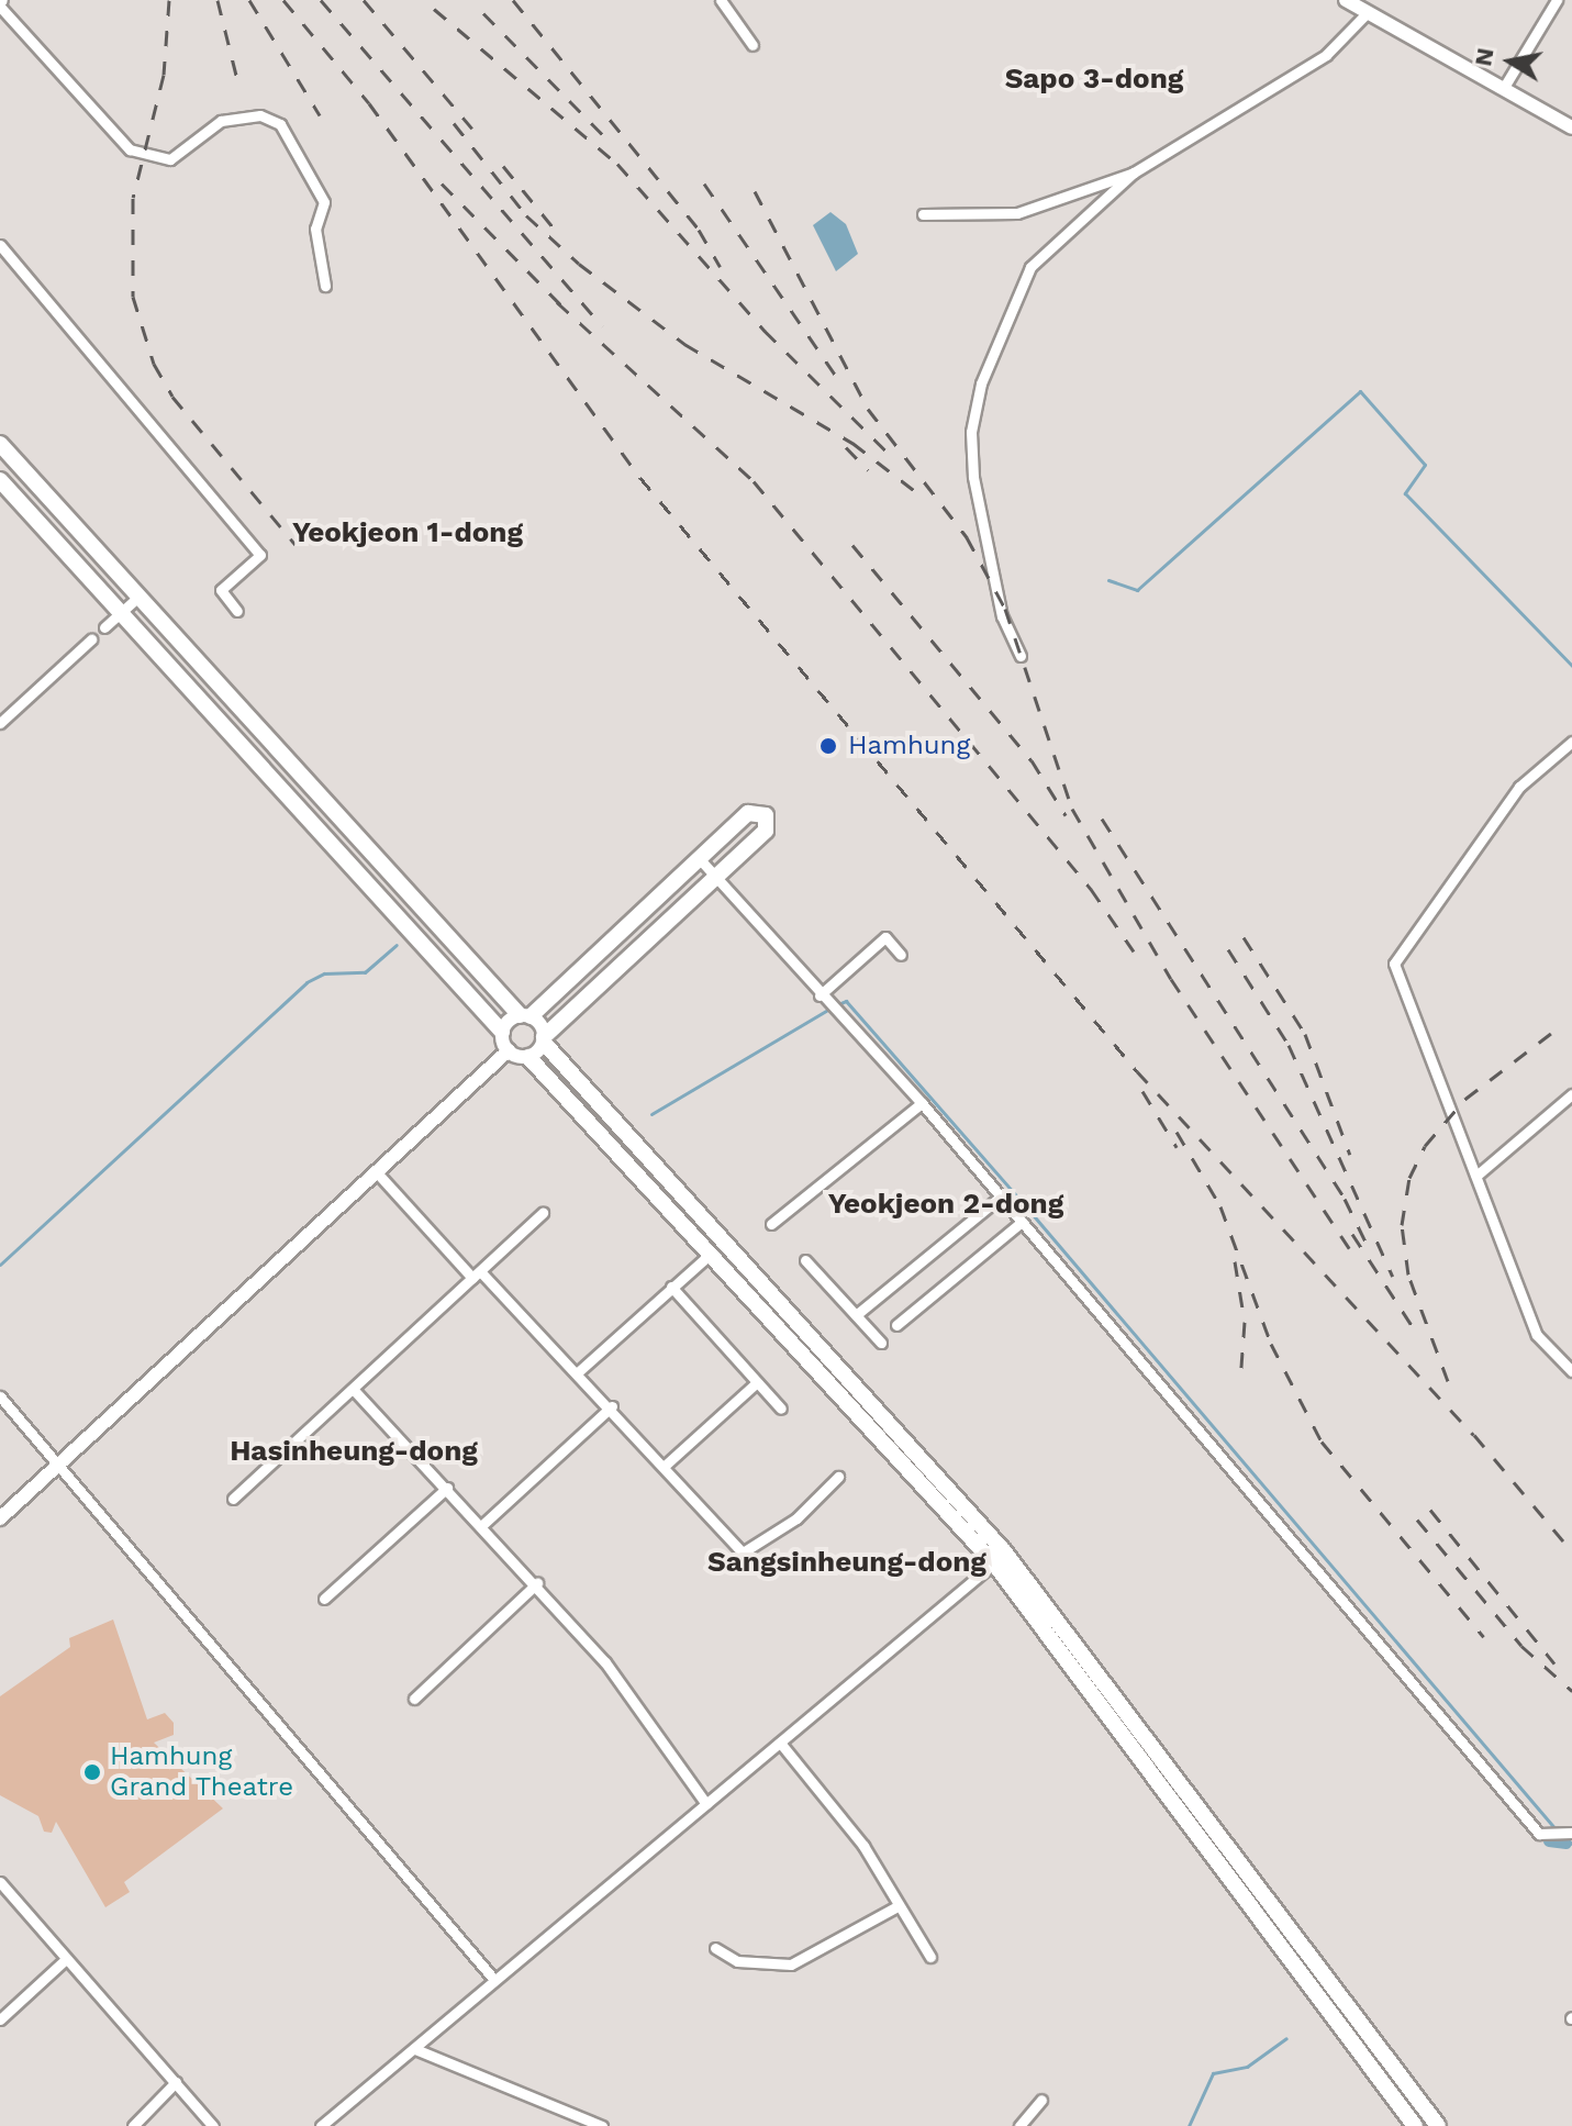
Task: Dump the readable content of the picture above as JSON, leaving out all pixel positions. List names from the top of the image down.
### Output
{
  "districts": [
    "Sapo 3-dong",
    "Yeokjeon 1-dong",
    "Yeokjeon 2-dong",
    "Hasinheung-dong",
    "Sangsinheung-dong"
  ],
  "places": ["Hamhung", "Hamhung Grand Theatre"],
  "north": "left"
}
